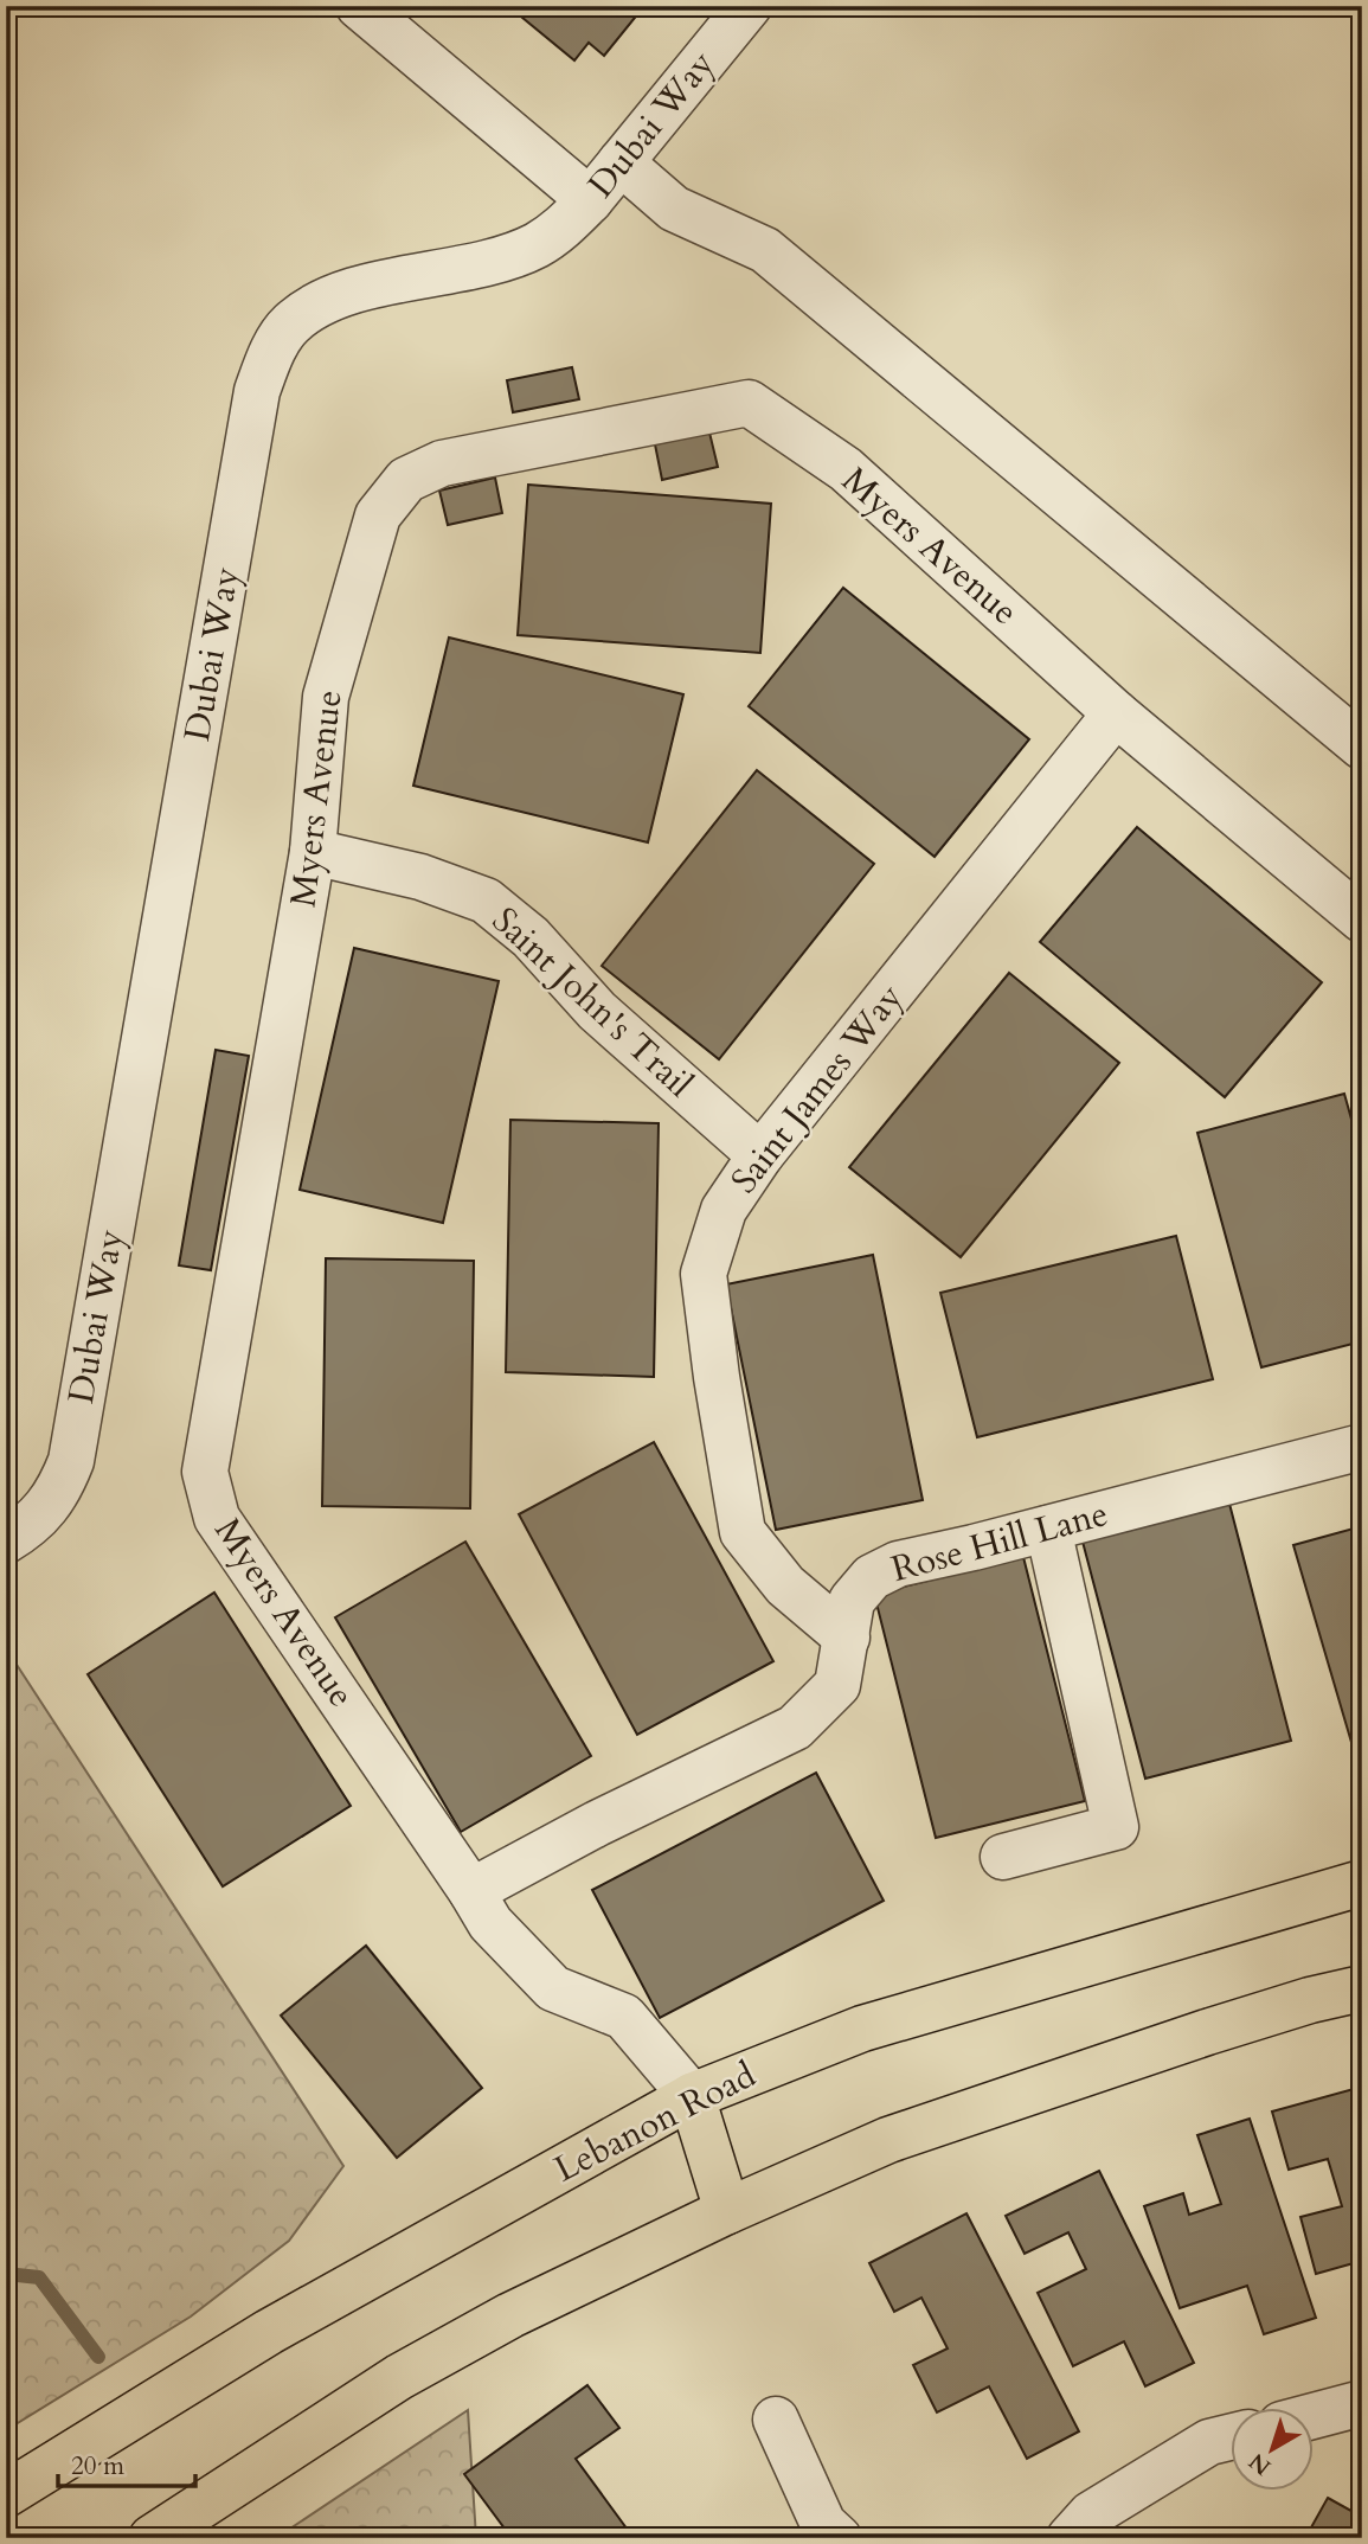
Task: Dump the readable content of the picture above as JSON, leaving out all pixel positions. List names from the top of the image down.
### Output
{
  "streets": {
    "main road": ["Lebanon Road"],
    "street": [
      "Dubai Way",
      "Myers Avenue",
      "Saint John's Trail",
      "Saint James Way",
      "Rose Hill Lane"
    ]
  },
  "crossings": [
    ["Myers Avenue", "Saint John's Trail"],
    ["Myers Avenue", "Saint James Way"],
    ["Myers Avenue", "Rose Hill Lane"],
    ["Myers Avenue", "Lebanon Road"],
    ["Saint John's Trail", "Saint James Way"],
    ["Saint James Way", "Rose Hill Lane"]
  ],
  "scale_bar": "20 m",
  "north": "bottom left"
}
